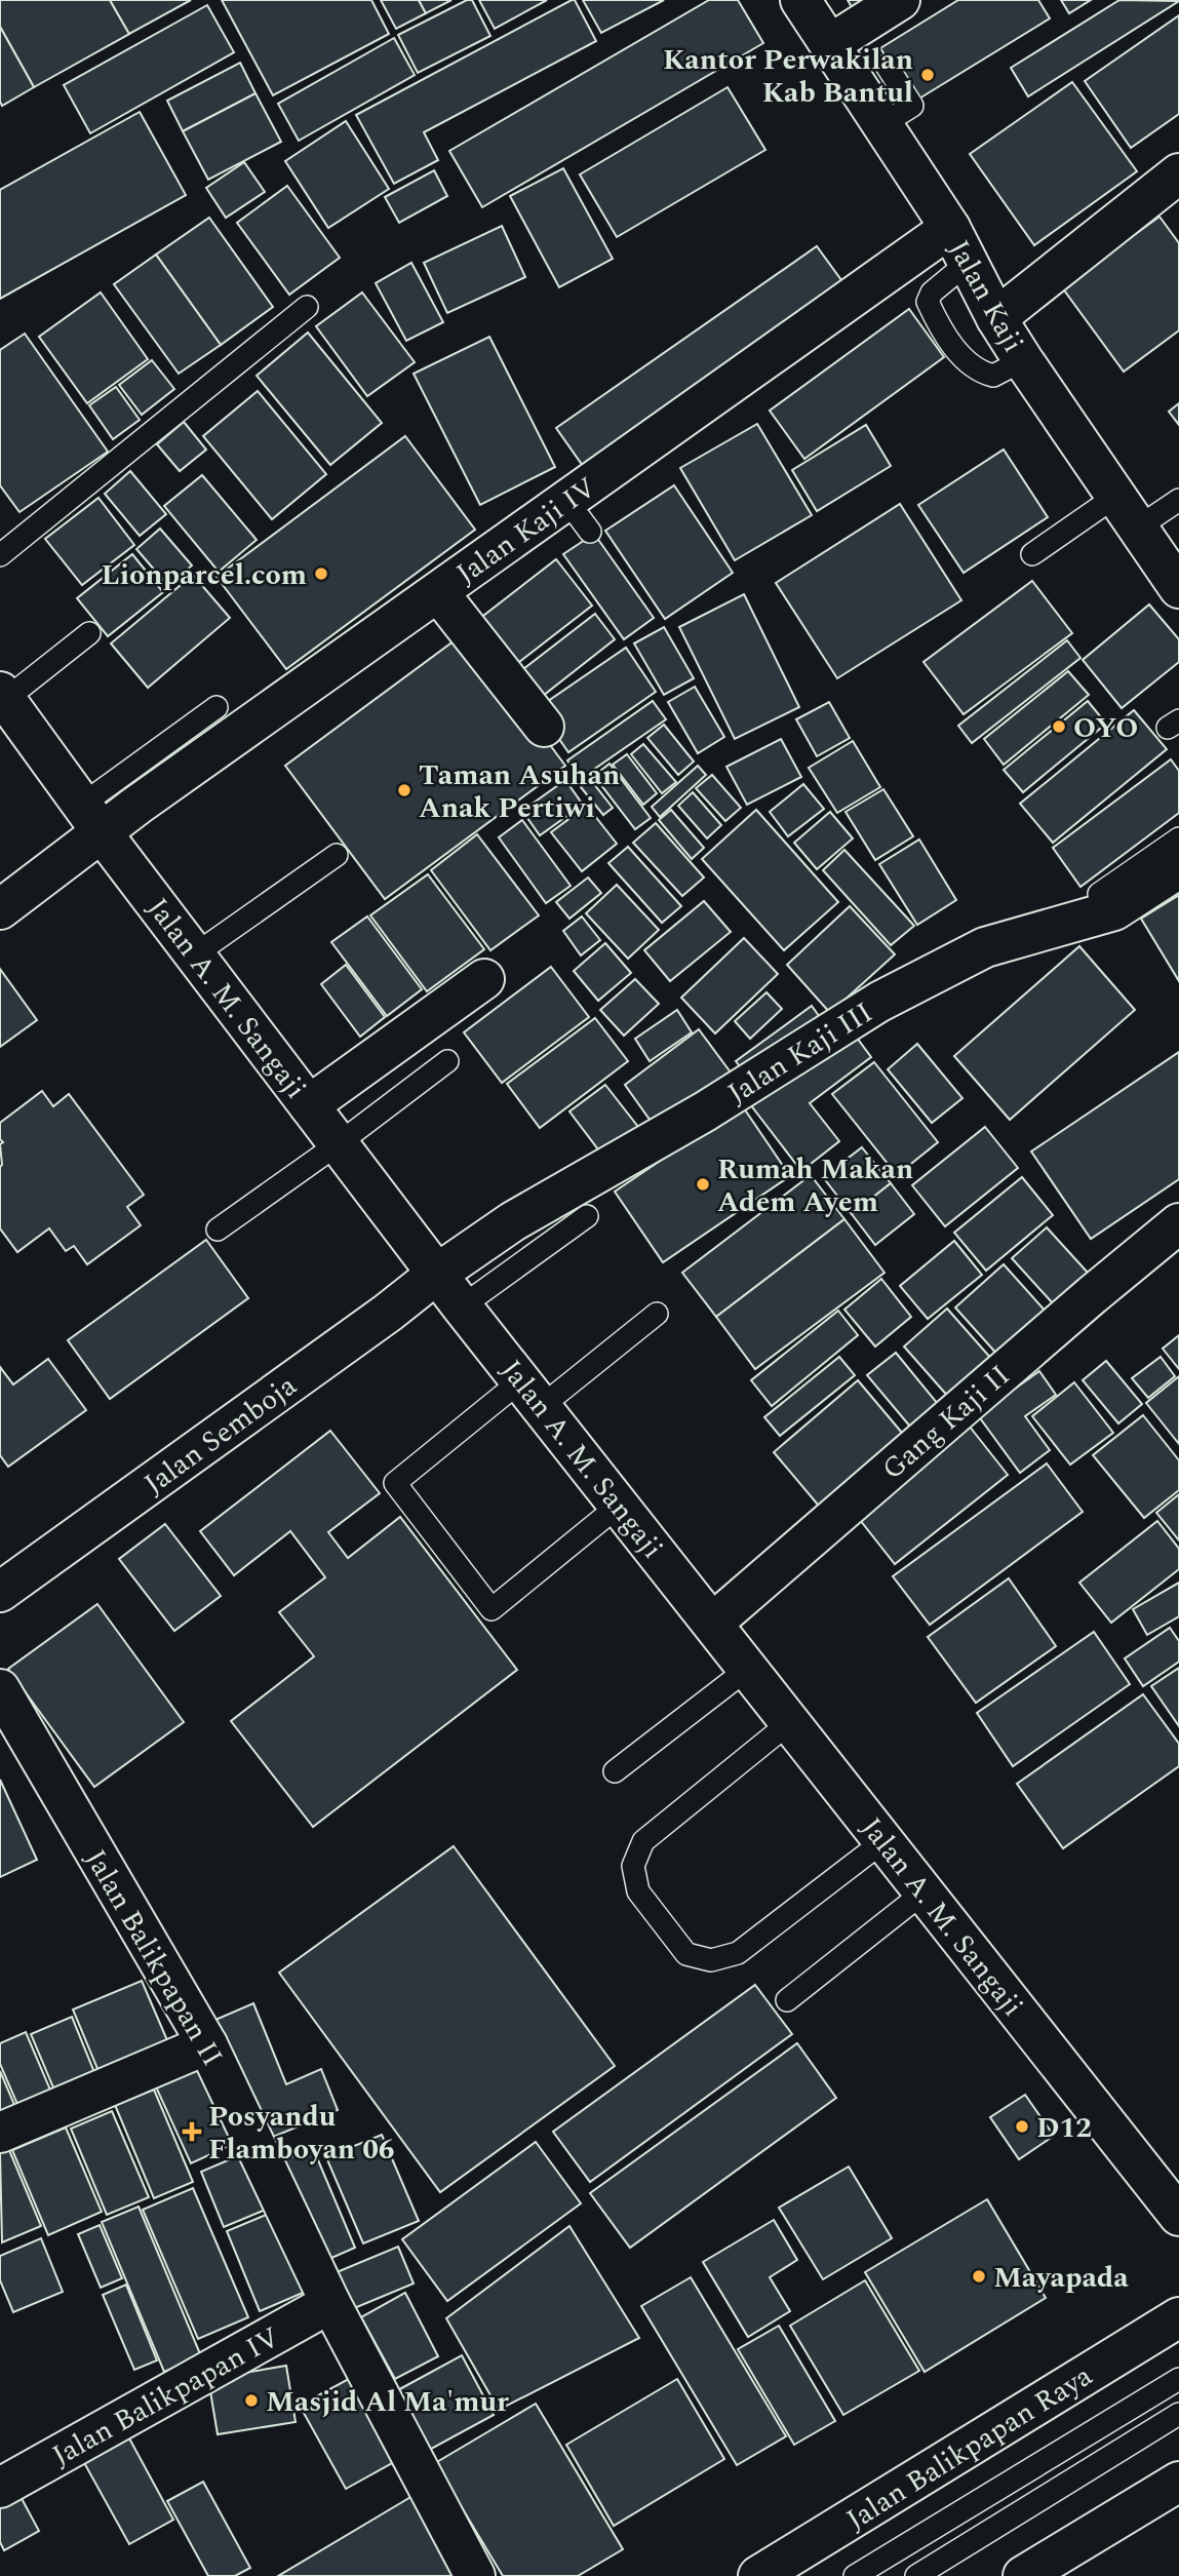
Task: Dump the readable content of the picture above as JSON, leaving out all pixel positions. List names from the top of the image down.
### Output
{
  "streets": {
    "street": [
      "Jalan Kaji",
      "Jalan Kaji IV",
      "Jalan A. M. Sangaji",
      "Jalan Kaji III",
      "Gang Kaji II",
      "Jalan Semboja",
      "Jalan Balikpapan II",
      "Jalan Balikpapan IV",
      "Jalan Balikpapan Raya"
    ]
  },
  "crossings": [
    ["Jalan Kaji", "Jalan Kaji IV"],
    ["Jalan Kaji IV", "Jalan A. M. Sangaji"],
    ["Jalan A. M. Sangaji", "Jalan Kaji III"],
    ["Jalan A. M. Sangaji", "Gang Kaji II"],
    ["Jalan A. M. Sangaji", "Jalan Semboja"],
    ["Jalan Kaji III", "Jalan Semboja"],
    ["Jalan Balikpapan II", "Jalan Balikpapan IV"]
  ],
  "places": {
    "other": [
      "Kantor Perwakilan Kab Bantul",
      "Lionparcel.com",
      "OYO",
      "Taman Asuhan Anak Pertiwi",
      "Rumah Makan Adem Ayem",
      "D12",
      "Mayapada",
      "Masjid Al Ma'mur"
    ],
    "health": ["Posyandu Flamboyan 06"]
  }
}
